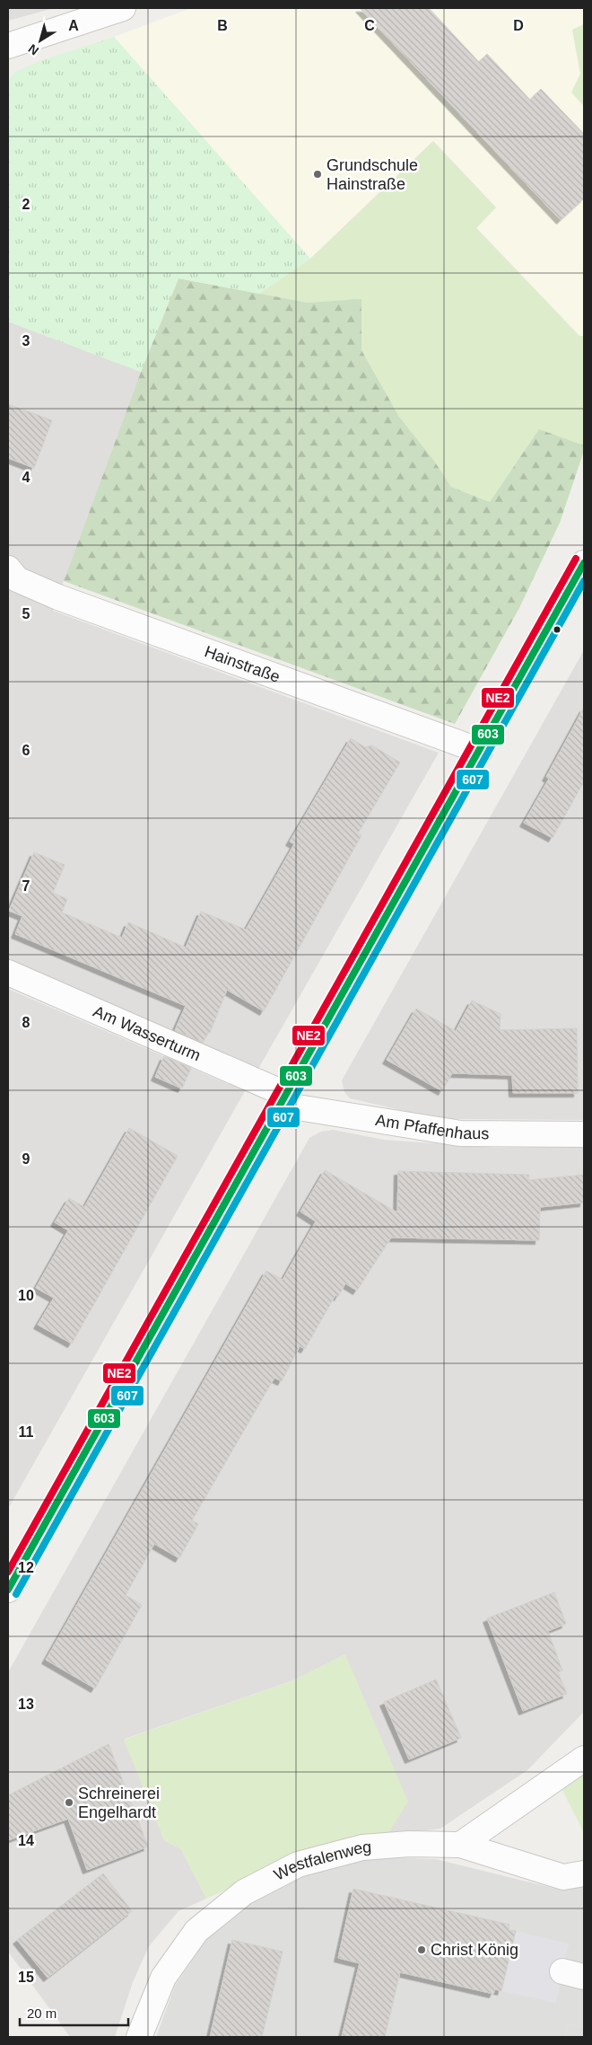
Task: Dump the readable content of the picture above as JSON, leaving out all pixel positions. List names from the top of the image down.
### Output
{
  "streets": {
    "street": [
      "Hainstraße",
      "Am Wasserturm",
      "Am Pfaffenhaus",
      "Westfalenweg"
    ]
  },
  "crossings": [
    ["Am Wasserturm", "Am Pfaffenhaus"]
  ],
  "places": ["Grundschule Hainstraße", "Schreinerei Engelhardt", "Christ König"],
  "lines": ["transit line NE2", "transit line 603", "transit line 607"],
  "scale_bar": "20 m",
  "north": "bottom left",
  "grid": {
    "columns": [
      "A",
      "B",
      "C",
      "D"
    ],
    "rows": [
      "2",
      "3",
      "4",
      "5",
      "6",
      "7",
      "8",
      "9",
      "10",
      "11",
      "12",
      "13",
      "14",
      "15"
    ]
  }
}
